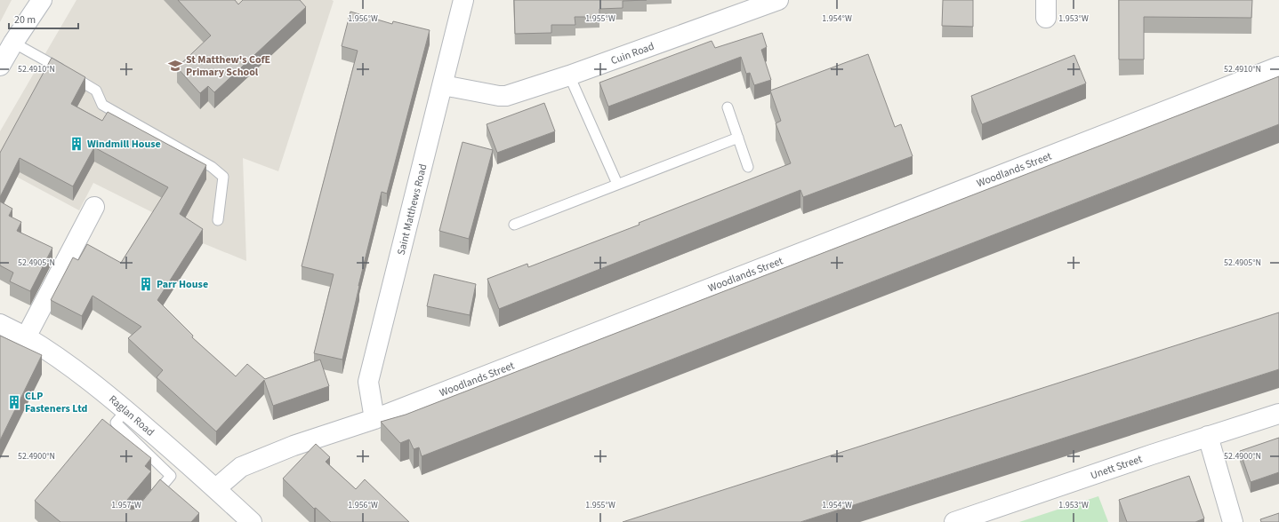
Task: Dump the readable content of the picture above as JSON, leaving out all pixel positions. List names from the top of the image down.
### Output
{
  "streets": {
    "street": [
      "Cuin Road",
      "Woodlands Street",
      "Saint Matthews Road",
      "Raglan Road",
      "Unett Street"
    ]
  },
  "crossings": [
    ["Cuin Road", "Saint Matthews Road"],
    ["Woodlands Street", "Saint Matthews Road"],
    ["Woodlands Street", "Raglan Road"]
  ],
  "places": {
    "school or university": ["St Matthew's CofE Primary School"],
    "building": ["Windmill House", "Parr House", "CLP Fasteners Ltd"]
  },
  "scale_bar": "20 m",
  "coordinates": [
    "1.956°W",
    "1.955°W",
    "1.954°W",
    "1.953°W",
    "52.4910°N",
    "52.4905°N",
    "52.4900°N",
    "1.957°W"
  ]
}
